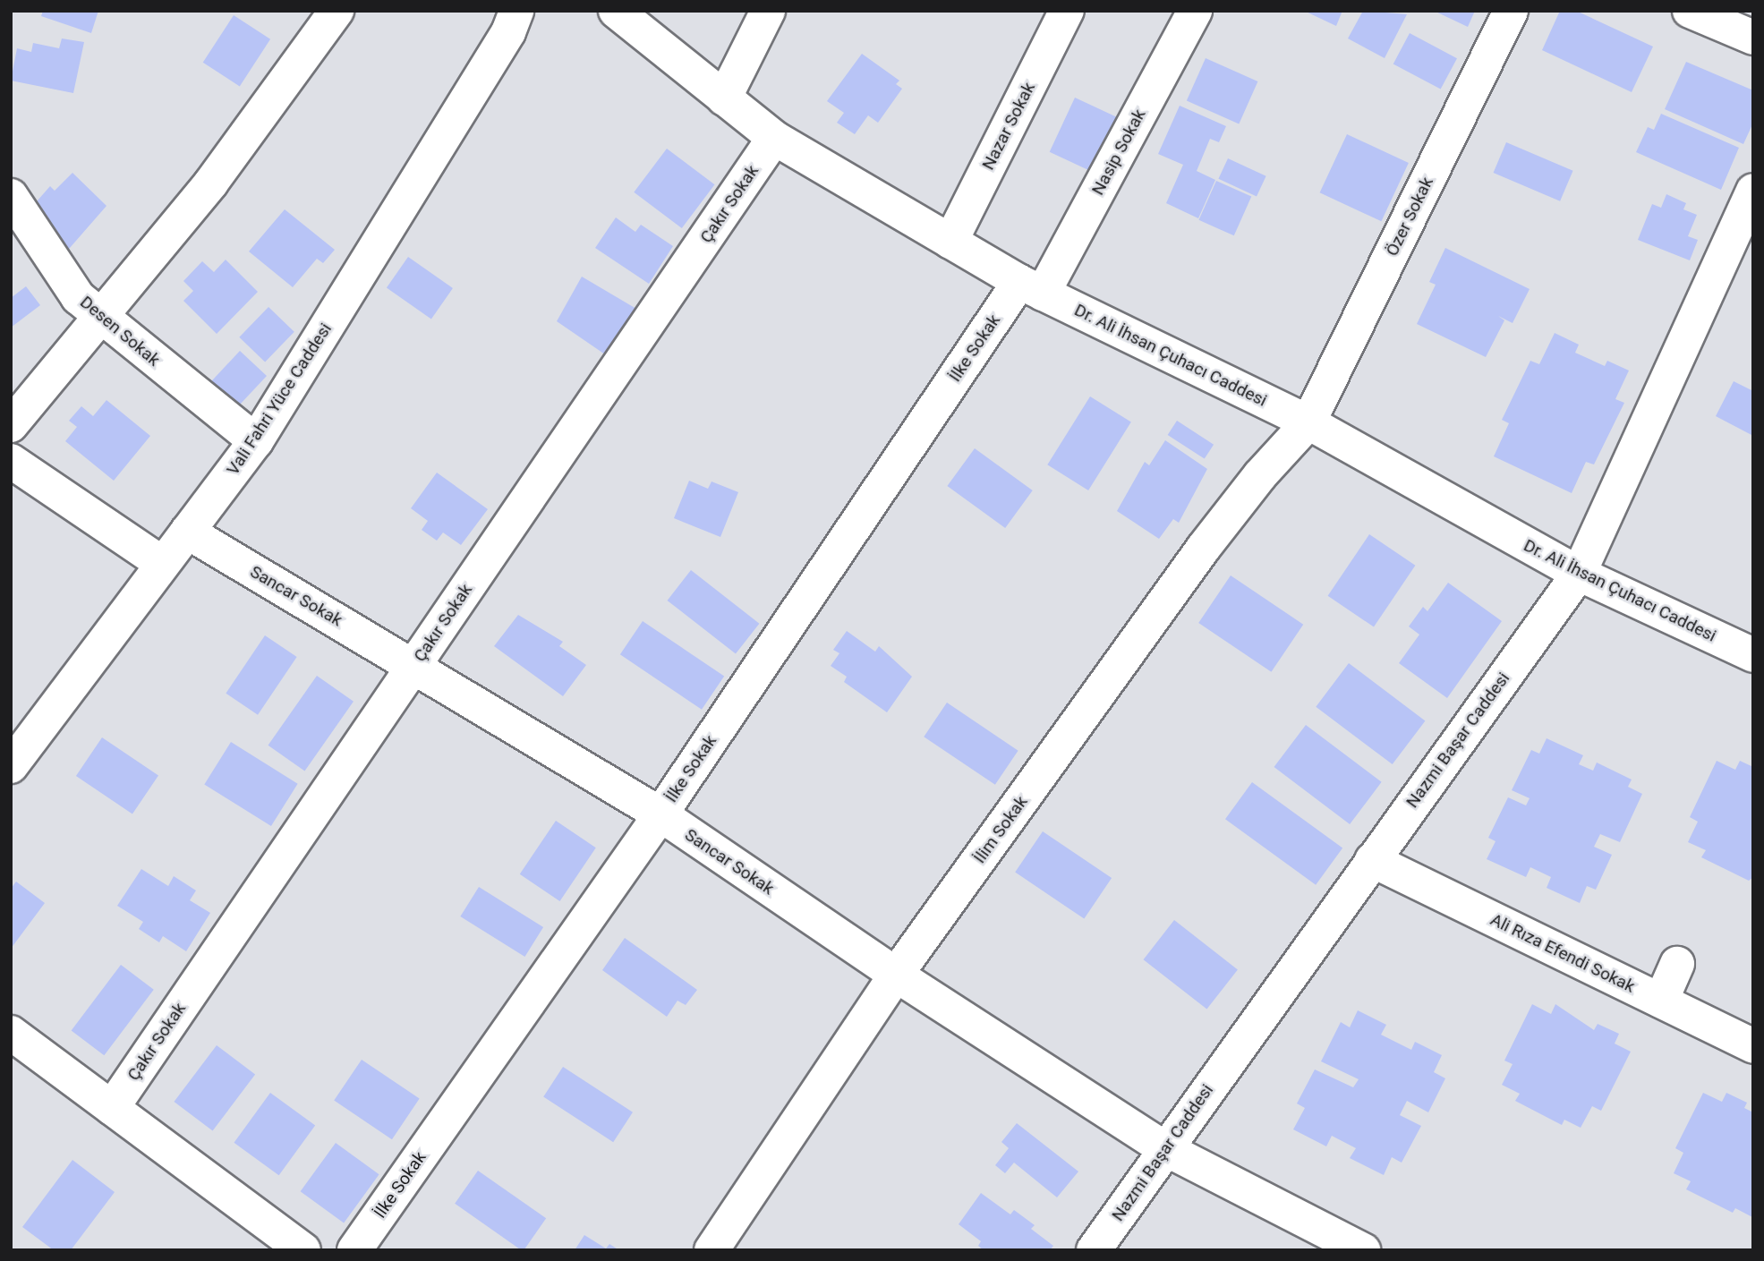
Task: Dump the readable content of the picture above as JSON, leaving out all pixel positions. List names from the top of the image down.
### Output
{
  "streets": {
    "street": [
      "Nazar Sokak",
      "Nasip Sokak",
      "Çakır Sokak",
      "Özer Sokak",
      "Desen Sokak",
      "İlke Sokak",
      "Dr. Ali İhsan Çuhacı Caddesi",
      "Vali Fahri Yüce Caddesi",
      "Sancar Sokak",
      "Nazmi Başar Caddesi",
      "İlim Sokak",
      "Ali Rıza Efendi Sokak"
    ]
  },
  "crossings": [
    ["Nazar Sokak", "Dr. Ali İhsan Çuhacı Caddesi"],
    ["Nasip Sokak", "İlke Sokak"],
    ["Nasip Sokak", "Dr. Ali İhsan Çuhacı Caddesi"],
    ["Çakır Sokak", "Dr. Ali İhsan Çuhacı Caddesi"],
    ["Çakır Sokak", "Sancar Sokak"],
    ["Özer Sokak", "Dr. Ali İhsan Çuhacı Caddesi"],
    ["Özer Sokak", "İlim Sokak"],
    ["Desen Sokak", "Vali Fahri Yüce Caddesi"],
    ["İlke Sokak", "Dr. Ali İhsan Çuhacı Caddesi"],
    ["İlke Sokak", "Sancar Sokak"],
    ["Dr. Ali İhsan Çuhacı Caddesi", "Nazmi Başar Caddesi"],
    ["Dr. Ali İhsan Çuhacı Caddesi", "İlim Sokak"],
    ["Vali Fahri Yüce Caddesi", "Sancar Sokak"],
    ["Sancar Sokak", "Nazmi Başar Caddesi"],
    ["Sancar Sokak", "İlim Sokak"],
    ["Nazmi Başar Caddesi", "Ali Rıza Efendi Sokak"]
  ]
}
